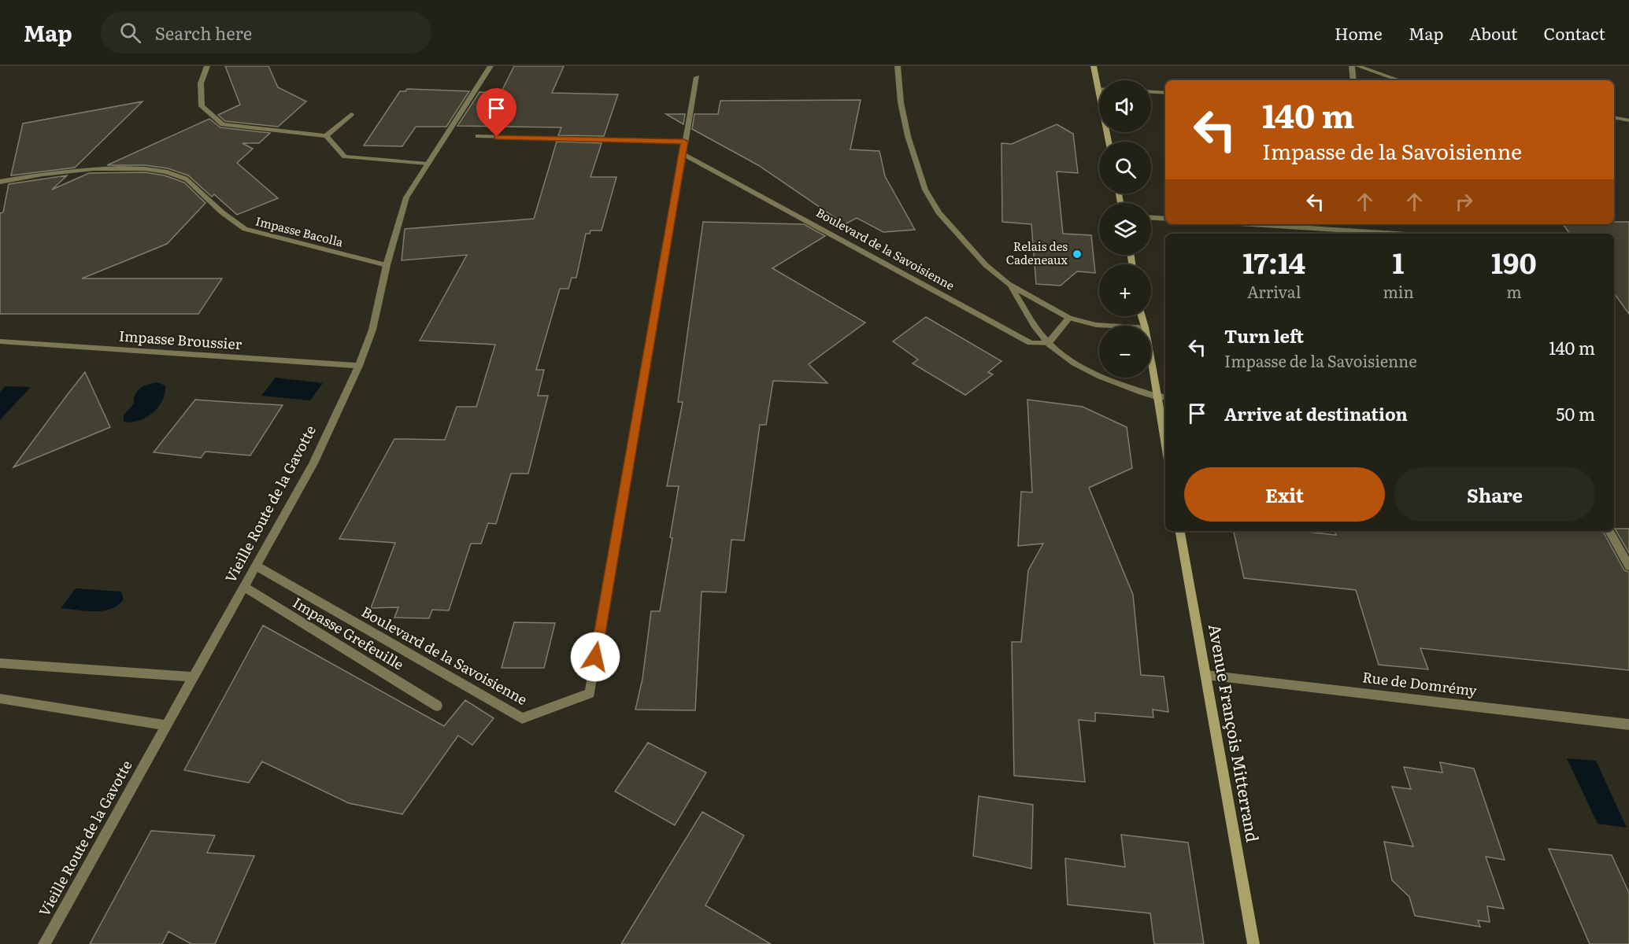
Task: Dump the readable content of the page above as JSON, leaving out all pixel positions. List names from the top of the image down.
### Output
{
  "streets": {
    "main road": ["Avenue François Mitterrand"],
    "street": [
      "Impasse Bacolla",
      "Boulevard de la Savoisienne",
      "Impasse Broussier",
      "Vieille Route de la Gavotte",
      "Impasse Grefeuille",
      "Rue de Domrémy"
    ]
  },
  "crossings": [
    ["Impasse Bacolla", "Vieille Route de la Gavotte"],
    ["Boulevard de la Savoisienne", "Vieille Route de la Gavotte"],
    ["Impasse Broussier", "Vieille Route de la Gavotte"],
    ["Vieille Route de la Gavotte", "Impasse Grefeuille"],
    ["Rue de Domrémy", "Avenue François Mitterrand"]
  ],
  "places": ["Relais des Cadeneaux"],
  "page": {
    "header": "Map",
    "search": "Search here",
    "nav": [
      "Home",
      "Map",
      "About",
      "Contact"
    ],
    "map_buttons": ["+", "−"],
    "turn": ["140 m", "Impasse de la Savoisienne"],
    "eta": [
      "17:14",
      "Arrival",
      "1",
      "min",
      "190",
      "m"
    ],
    "list": [
      {
        "name": "Turn left",
        "note": "Impasse de la Savoisienne",
        "value": "140 m"
      },
      {
        "name": "Arrive at destination",
        "value": "50 m"
      }
    ],
    "buttons": ["Exit", "Share"]
  }
}
